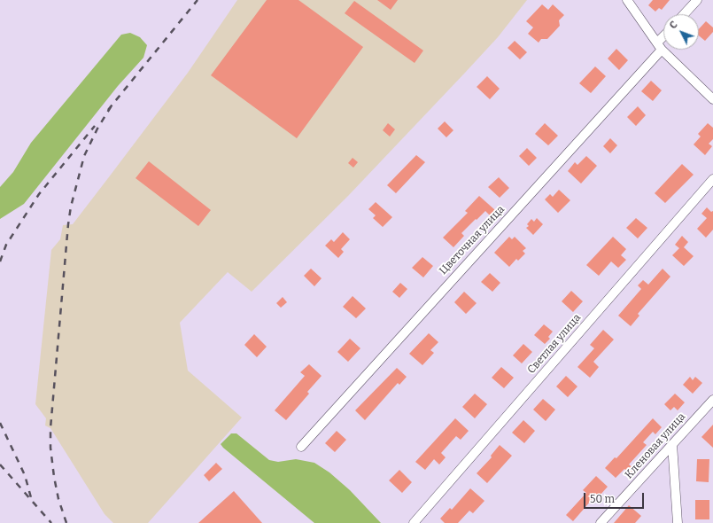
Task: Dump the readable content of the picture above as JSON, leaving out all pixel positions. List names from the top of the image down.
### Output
{
  "streets": {
    "street": ["Цветочная улица", "Светлая улица", "Кленовая улица"]
  },
  "scale_bar": "50 m",
  "north": "top left"
}
